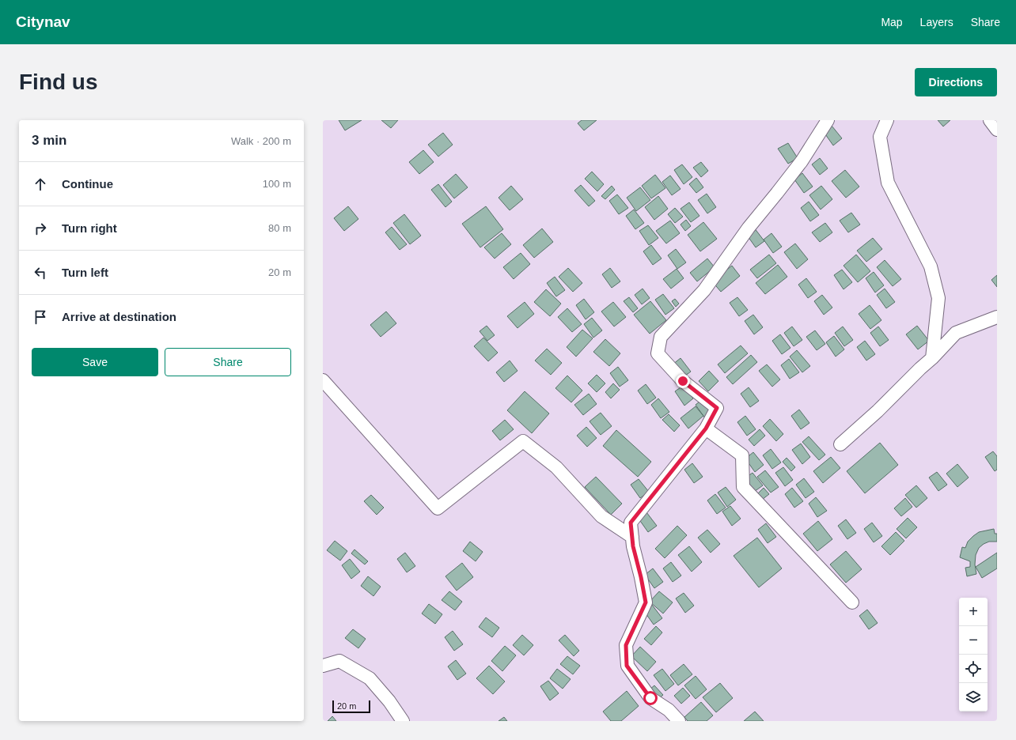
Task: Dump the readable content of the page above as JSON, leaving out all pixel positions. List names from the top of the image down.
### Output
{
  "scale_bar": "20 m",
  "page": {
    "header": "Citynav",
    "nav": ["Map", "Layers", "Share"],
    "buttons": [
      "Directions",
      ["Save", "Share"]
    ],
    "title": "Find us",
    "heading": ["3 min", "Walk · 200 m"],
    "list": [
      ["Continue", "100 m"],
      ["Turn right", "80 m"],
      ["Turn left", "20 m"],
      "Arrive at destination"
    ],
    "map_buttons": ["+", "−"],
    "scale": "20 m"
  }
}
